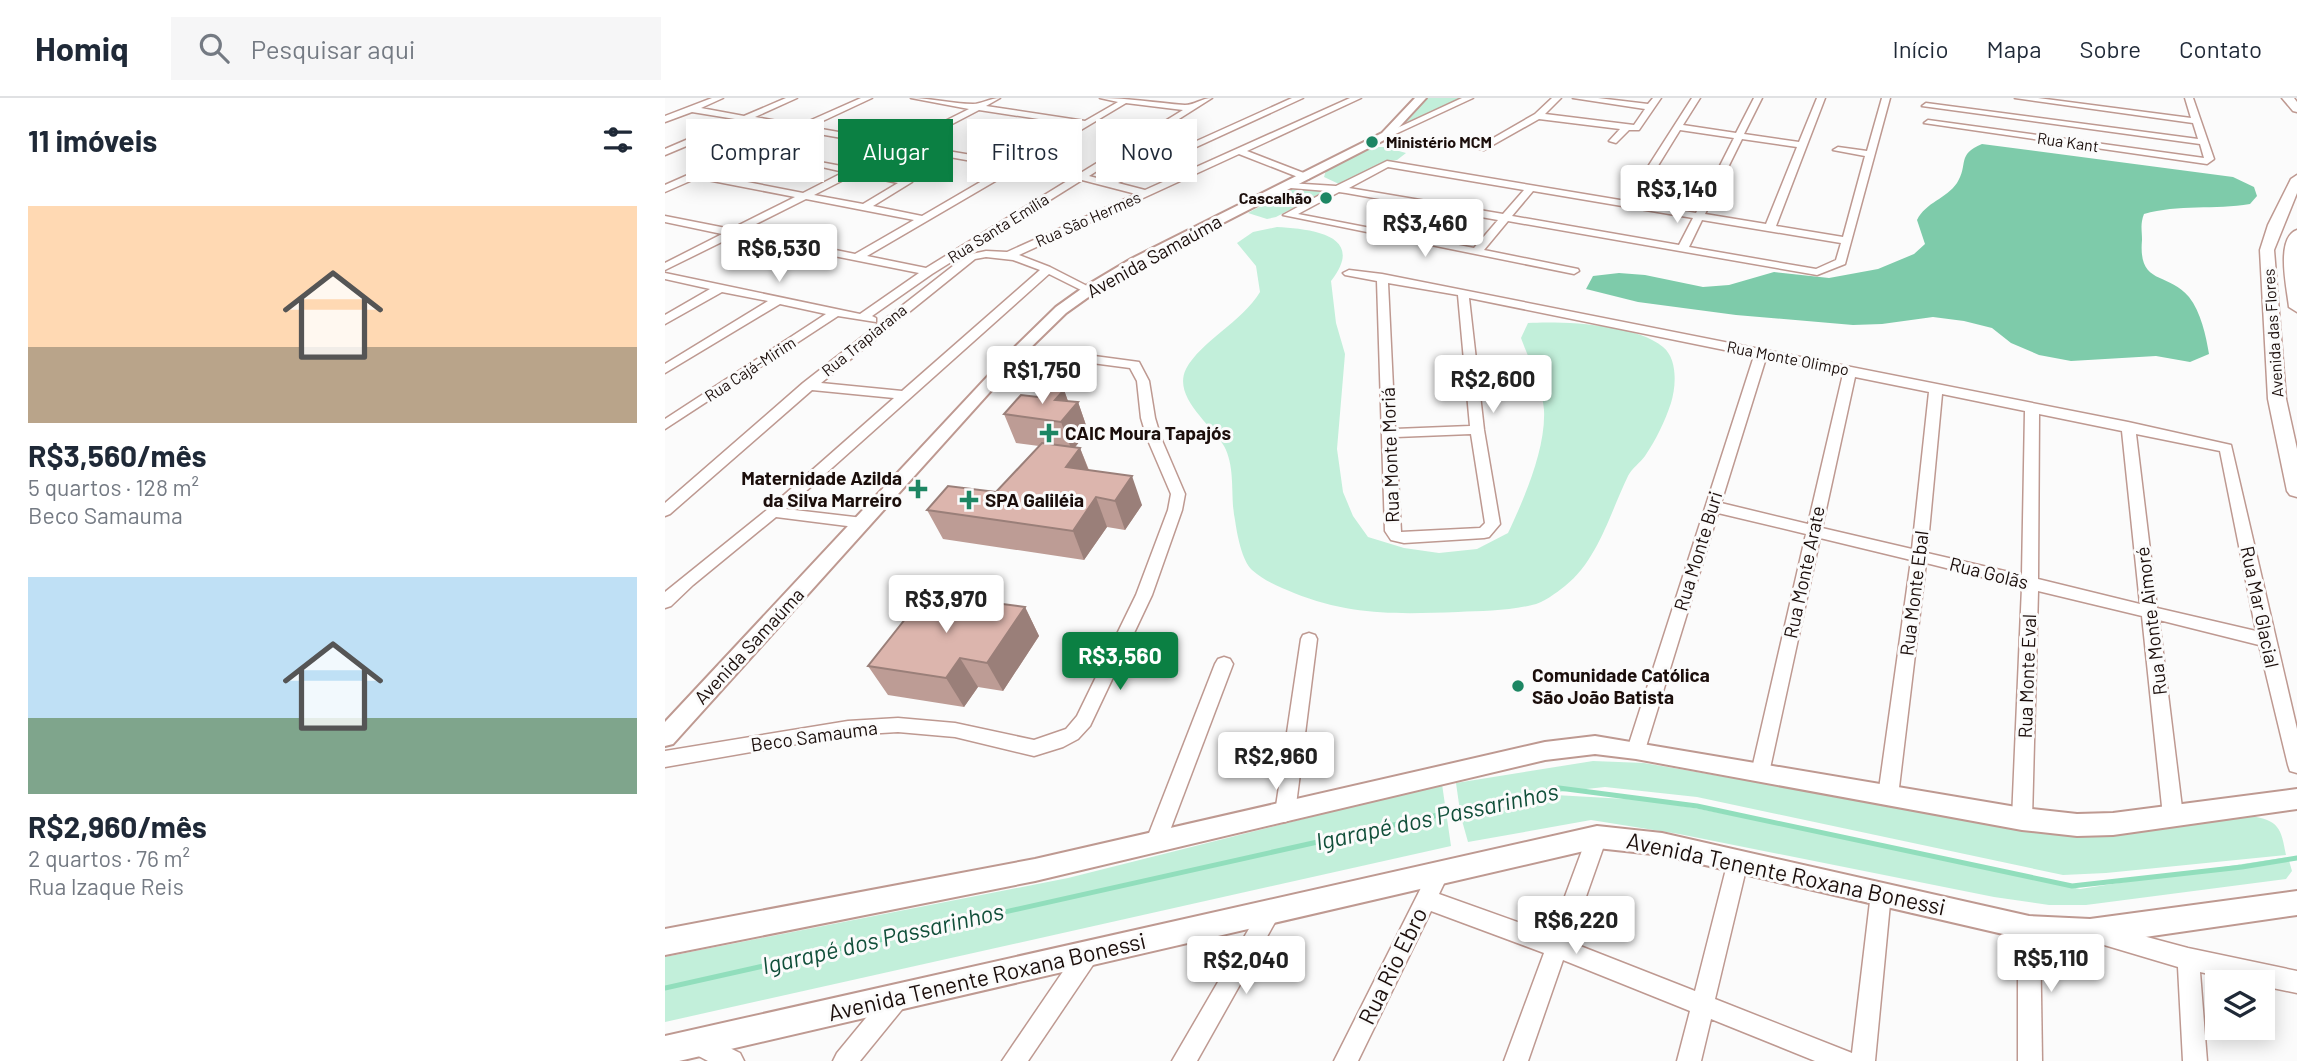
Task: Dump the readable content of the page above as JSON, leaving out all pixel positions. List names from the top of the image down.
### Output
{
  "streets": {
    "main road": ["Avenida das Flores"],
    "street": [
      "Rua Kant",
      "Rua São Hermes",
      "Rua Santa Emília",
      "Avenida Samaúma",
      "Rua Trapiarana",
      "Rua Monte Olimpo",
      "Rua Cajá-Mirim",
      "Rua Monte Moriá",
      "Rua Monte Buri",
      "Rua Monte Arate",
      "Rua Golãs",
      "Rua Monte Ebal",
      "Rua Mar Glacial",
      "Rua Monte Aimoré",
      "Rua Monte Eval",
      "Beco Samauma",
      "Avenida Tenente Roxana Bonessi",
      "Rua Rio Ebro"
    ]
  },
  "crossings": [
    ["Rua São Hermes", "Rua Trapiarana"],
    ["Avenida Samaúma", "Rua Trapiarana"],
    ["Avenida Samaúma", "Beco Samauma"],
    ["Rua Monte Olimpo", "Rua Monte Moriá"],
    ["Rua Monte Olimpo", "Rua Monte Buri"],
    ["Rua Monte Olimpo", "Rua Monte Arate"],
    ["Rua Monte Olimpo", "Rua Monte Ebal"],
    ["Rua Monte Olimpo", "Rua Mar Glacial"],
    ["Rua Monte Olimpo", "Rua Monte Aimoré"],
    ["Rua Monte Olimpo", "Rua Monte Eval"],
    ["Rua Monte Buri", "Rua Golãs"],
    ["Rua Monte Arate", "Rua Golãs"],
    ["Rua Golãs", "Rua Monte Ebal"],
    ["Rua Golãs", "Rua Mar Glacial"],
    ["Rua Golãs", "Rua Monte Aimoré"],
    ["Rua Golãs", "Rua Monte Eval"],
    ["Avenida Tenente Roxana Bonessi", "Rua Rio Ebro"]
  ],
  "water": ["Igarapé dos Passarinhos"],
  "places": {
    "other": ["Ministério MCM", "Cascalhão", "Comunidade Católica São João Batista"],
    "health": ["CAIC Moura Tapajós", "Maternidade Azilda da Silva Marreiro", "SPA Galiléia"]
  },
  "page": {
    "header": "Homiq",
    "search": "Pesquisar aqui",
    "nav": [
      "Início",
      "Mapa",
      "Sobre",
      "Contato"
    ],
    "heading": "11 imóveis",
    "chip": [
      "Comprar",
      "Alugar",
      "Filtros",
      "Novo"
    ],
    "price": [
      "R$3,140",
      "R$3,460",
      "R$6,530",
      "R$1,750",
      "R$2,600",
      "R$3,970",
      "R$3,560",
      "R$2,960",
      "R$6,220",
      "R$5,110",
      "R$2,040"
    ],
    "list": [
      {
        "name": "R$3,560/mês",
        "note": "5 quartos · 128 m² · Beco Samauma"
      },
      {
        "name": "R$2,960/mês",
        "note": "2 quartos · 76 m² · Rua Izaque Reis"
      }
    ]
  }
}
